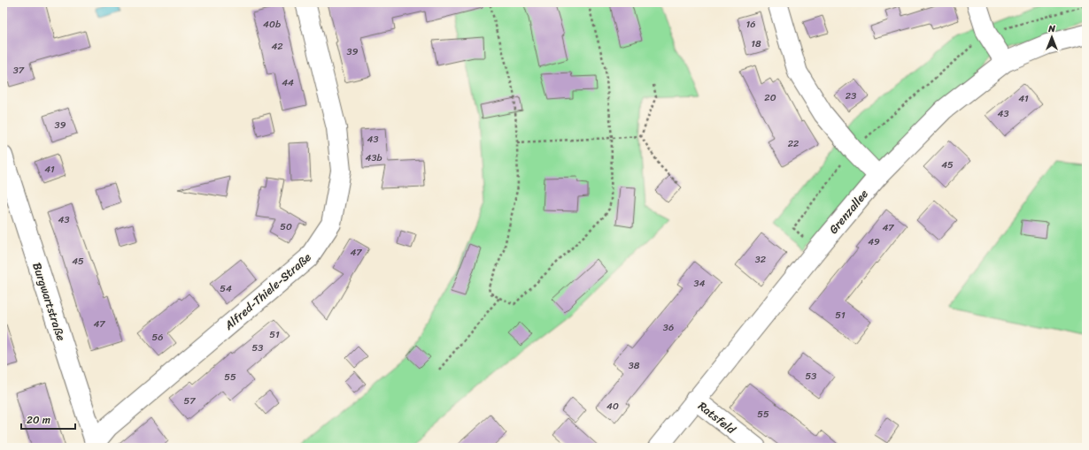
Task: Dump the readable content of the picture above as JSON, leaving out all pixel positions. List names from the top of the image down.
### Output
{
  "streets": {
    "street": [
      "Grenzallee",
      "Alfred-Thiele-Straße",
      "Burgwartstraße",
      "Ratsfeld"
    ]
  },
  "crossings": [
    ["Grenzallee", "Ratsfeld"],
    ["Alfred-Thiele-Straße", "Burgwartstraße"]
  ],
  "house_numbers": [
    "40b",
    "16",
    "18",
    "42",
    "39",
    "37",
    "44",
    "23",
    "20",
    "41",
    "43",
    "39",
    "43",
    "22",
    "43b",
    "45",
    "41",
    "43",
    "50",
    "47",
    "49",
    "47",
    "32",
    "45",
    "34",
    "54",
    "51",
    "47",
    "36",
    "51",
    "56",
    "53",
    "38",
    "53",
    "55",
    "57",
    "40",
    "55"
  ],
  "scale_bar": "20 m",
  "north": "top"
}
